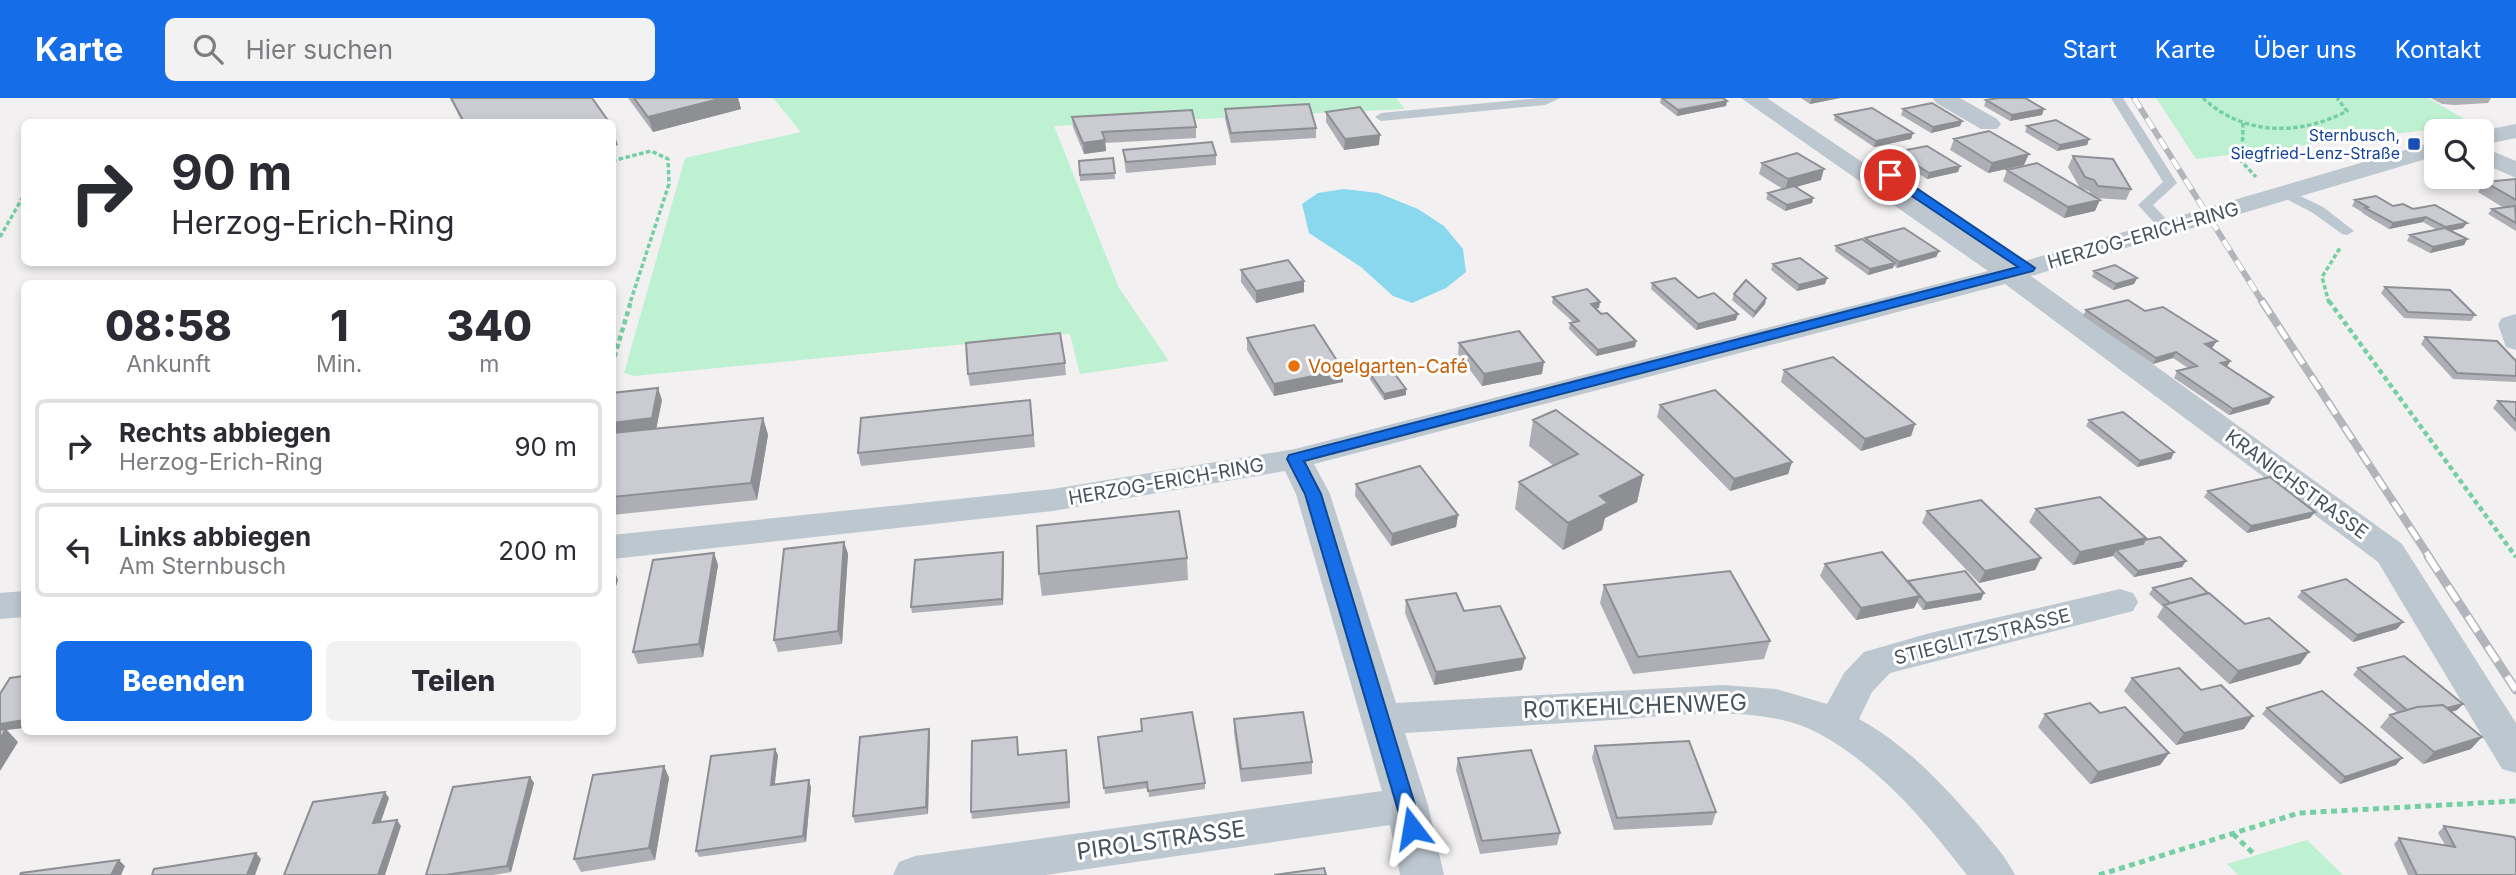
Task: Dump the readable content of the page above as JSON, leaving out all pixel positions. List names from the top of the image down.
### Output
{
  "streets": {
    "street": [
      "HERZOG-ERICH-RING",
      "KRANICHSTRASSE",
      "STIEGLITZSTRASSE",
      "ROTKEHLCHENWEG",
      "PIROLSTRASSE"
    ]
  },
  "crossings": [
    ["HERZOG-ERICH-RING", "KRANICHSTRASSE"],
    ["STIEGLITZSTRASSE", "ROTKEHLCHENWEG"]
  ],
  "places": {
    "transit": ["Sternbusch, Siegfried-Lenz-Straße"],
    "other": ["Vogelgarten-Café"]
  },
  "page": {
    "header": "Karte",
    "search": "Hier suchen",
    "nav": [
      "Start",
      "Karte",
      "Über uns",
      "Kontakt"
    ],
    "turn": ["90 m", "Herzog-Erich-Ring"],
    "eta": [
      "08:58",
      "Ankunft",
      "1",
      "Min.",
      "340",
      "m"
    ],
    "list": [
      {
        "name": "Rechts abbiegen",
        "note": "Herzog-Erich-Ring",
        "value": "90 m"
      },
      {
        "name": "Links abbiegen",
        "note": "Am Sternbusch",
        "value": "200 m"
      }
    ],
    "buttons": ["Beenden", "Teilen"]
  }
}
